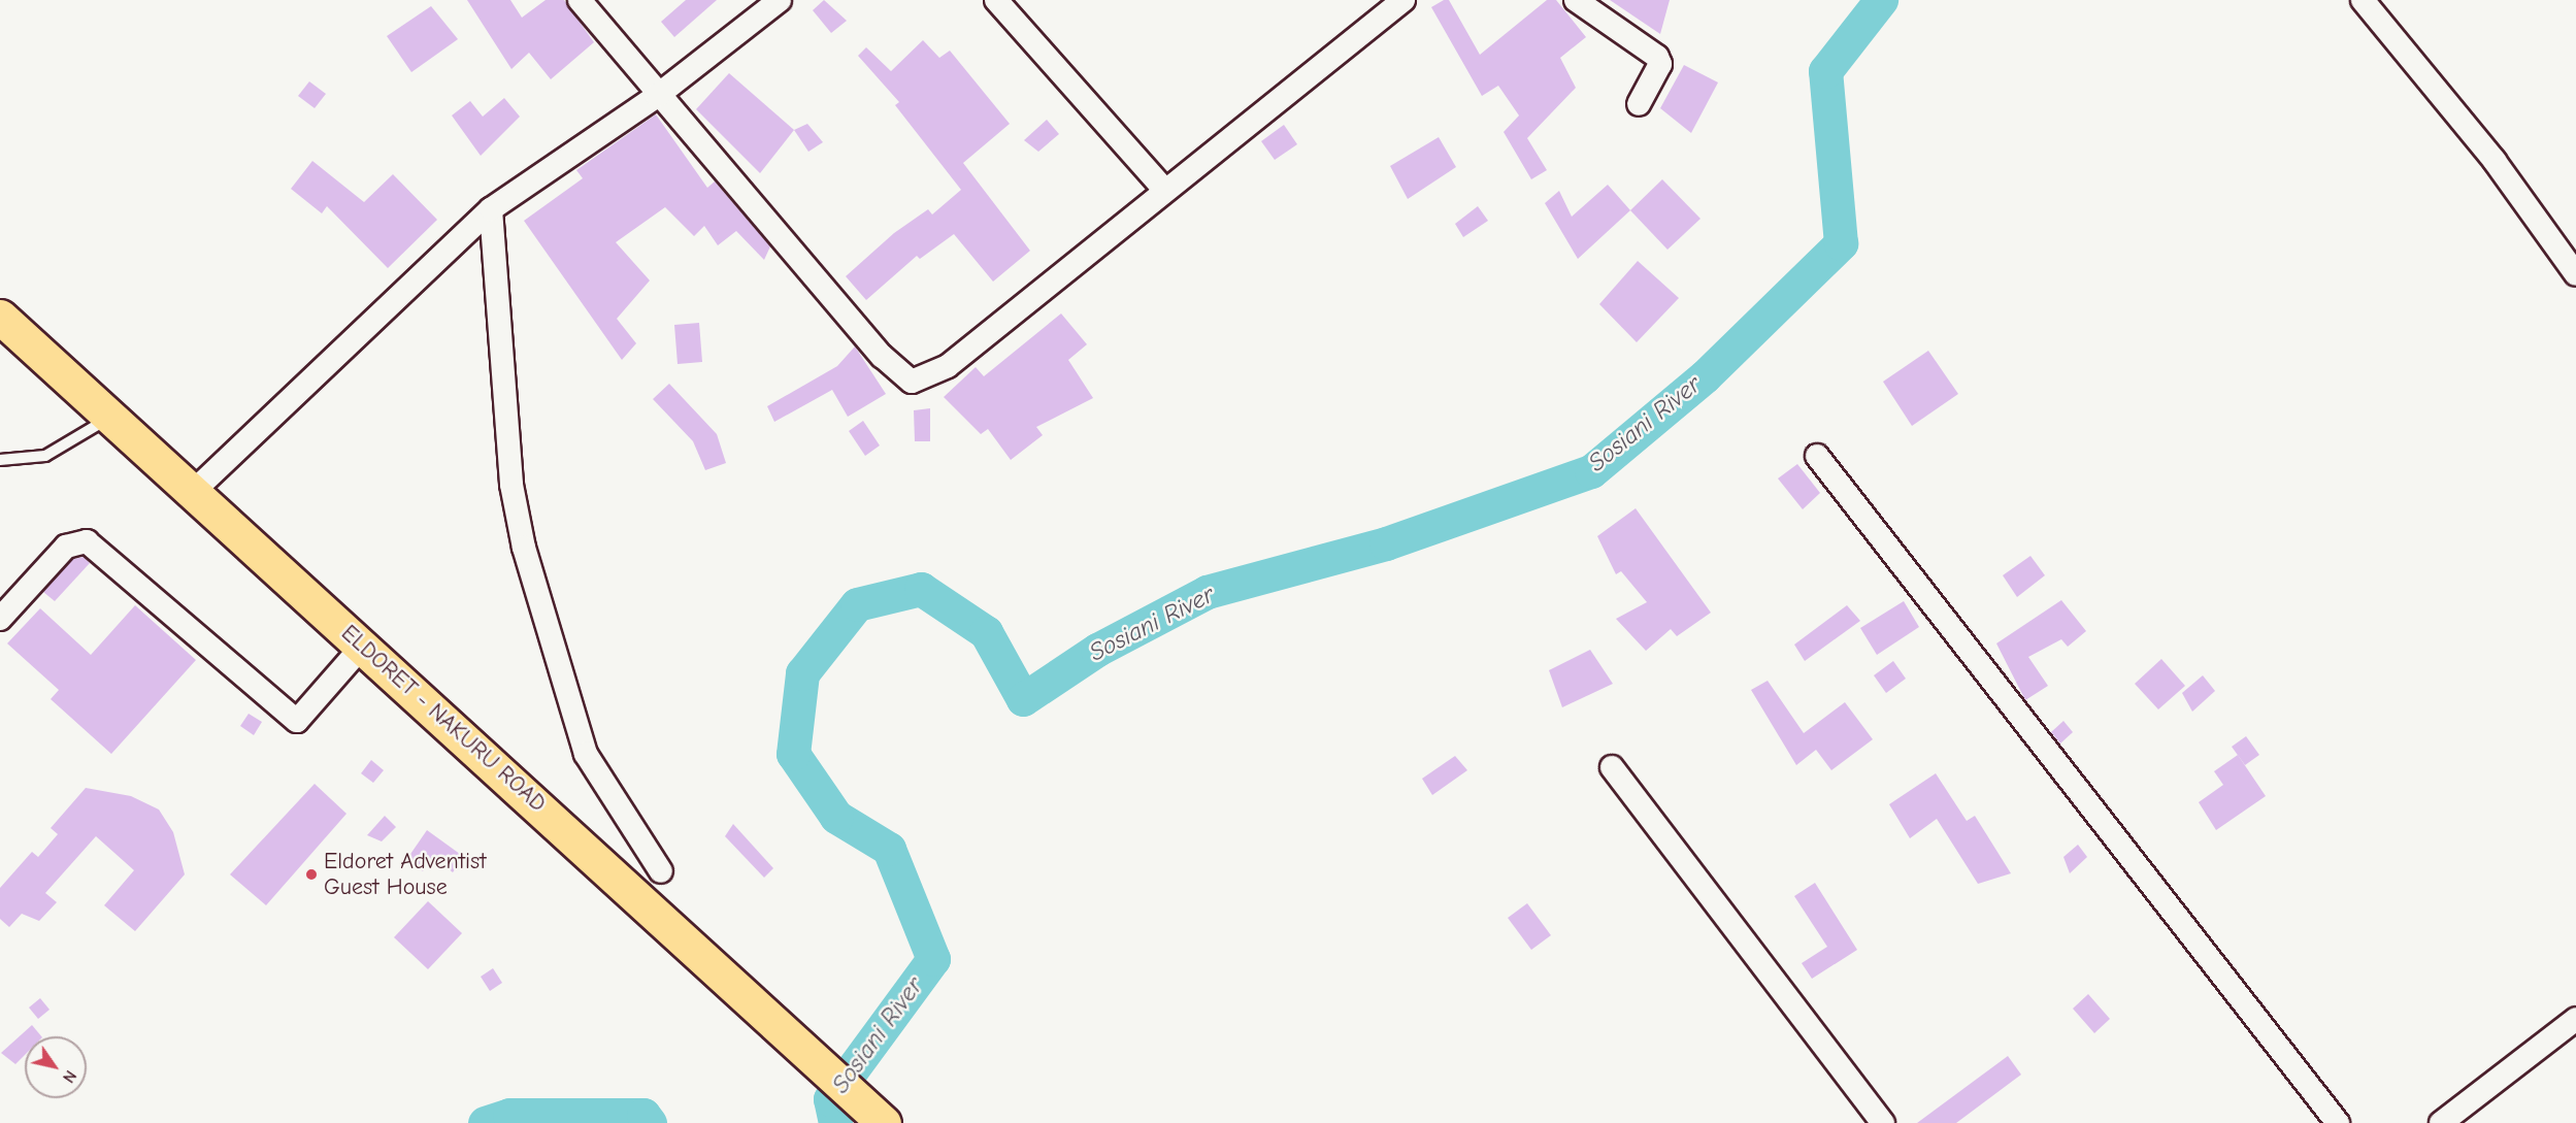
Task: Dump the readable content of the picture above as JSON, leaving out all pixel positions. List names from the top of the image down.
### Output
{
  "streets": {
    "highway": ["ELDORET - NAKURU ROAD"]
  },
  "water": ["Sosiani River"],
  "places": ["Eldoret Adventist Guest House"],
  "north": "bottom right"
}
